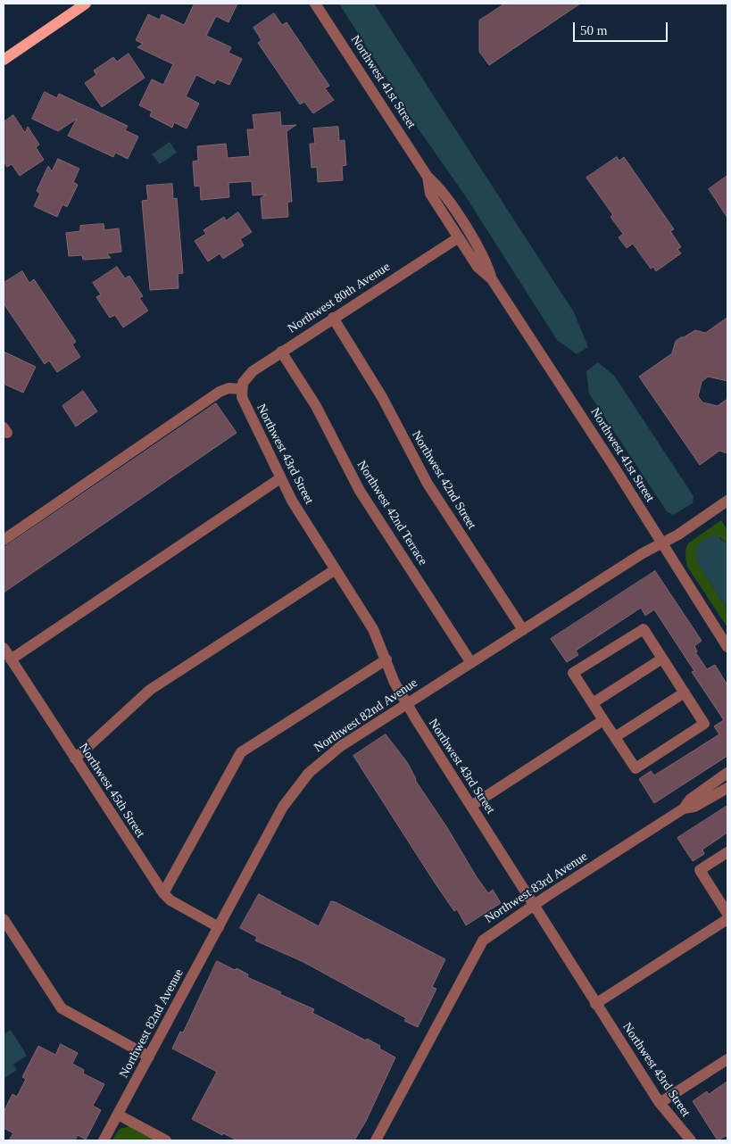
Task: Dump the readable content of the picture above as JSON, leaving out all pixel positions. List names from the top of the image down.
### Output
{
  "streets": {
    "street": [
      "Northwest 41st Street",
      "Northwest 80th Avenue",
      "Northwest 43rd Street",
      "Northwest 42nd Street",
      "Northwest 42nd Terrace",
      "Northwest 82nd Avenue",
      "Northwest 45th Street",
      "Northwest 83rd Avenue"
    ]
  },
  "crossings": [
    ["Northwest 41st Street", "Northwest 80th Avenue"],
    ["Northwest 41st Street", "Northwest 82nd Avenue"],
    ["Northwest 80th Avenue", "Northwest 43rd Street"],
    ["Northwest 80th Avenue", "Northwest 42nd Street"],
    ["Northwest 80th Avenue", "Northwest 42nd Terrace"],
    ["Northwest 43rd Street", "Northwest 82nd Avenue"],
    ["Northwest 43rd Street", "Northwest 83rd Avenue"],
    ["Northwest 42nd Street", "Northwest 82nd Avenue"],
    ["Northwest 42nd Terrace", "Northwest 82nd Avenue"],
    ["Northwest 82nd Avenue", "Northwest 45th Street"]
  ],
  "scale_bar": "50 m"
}
